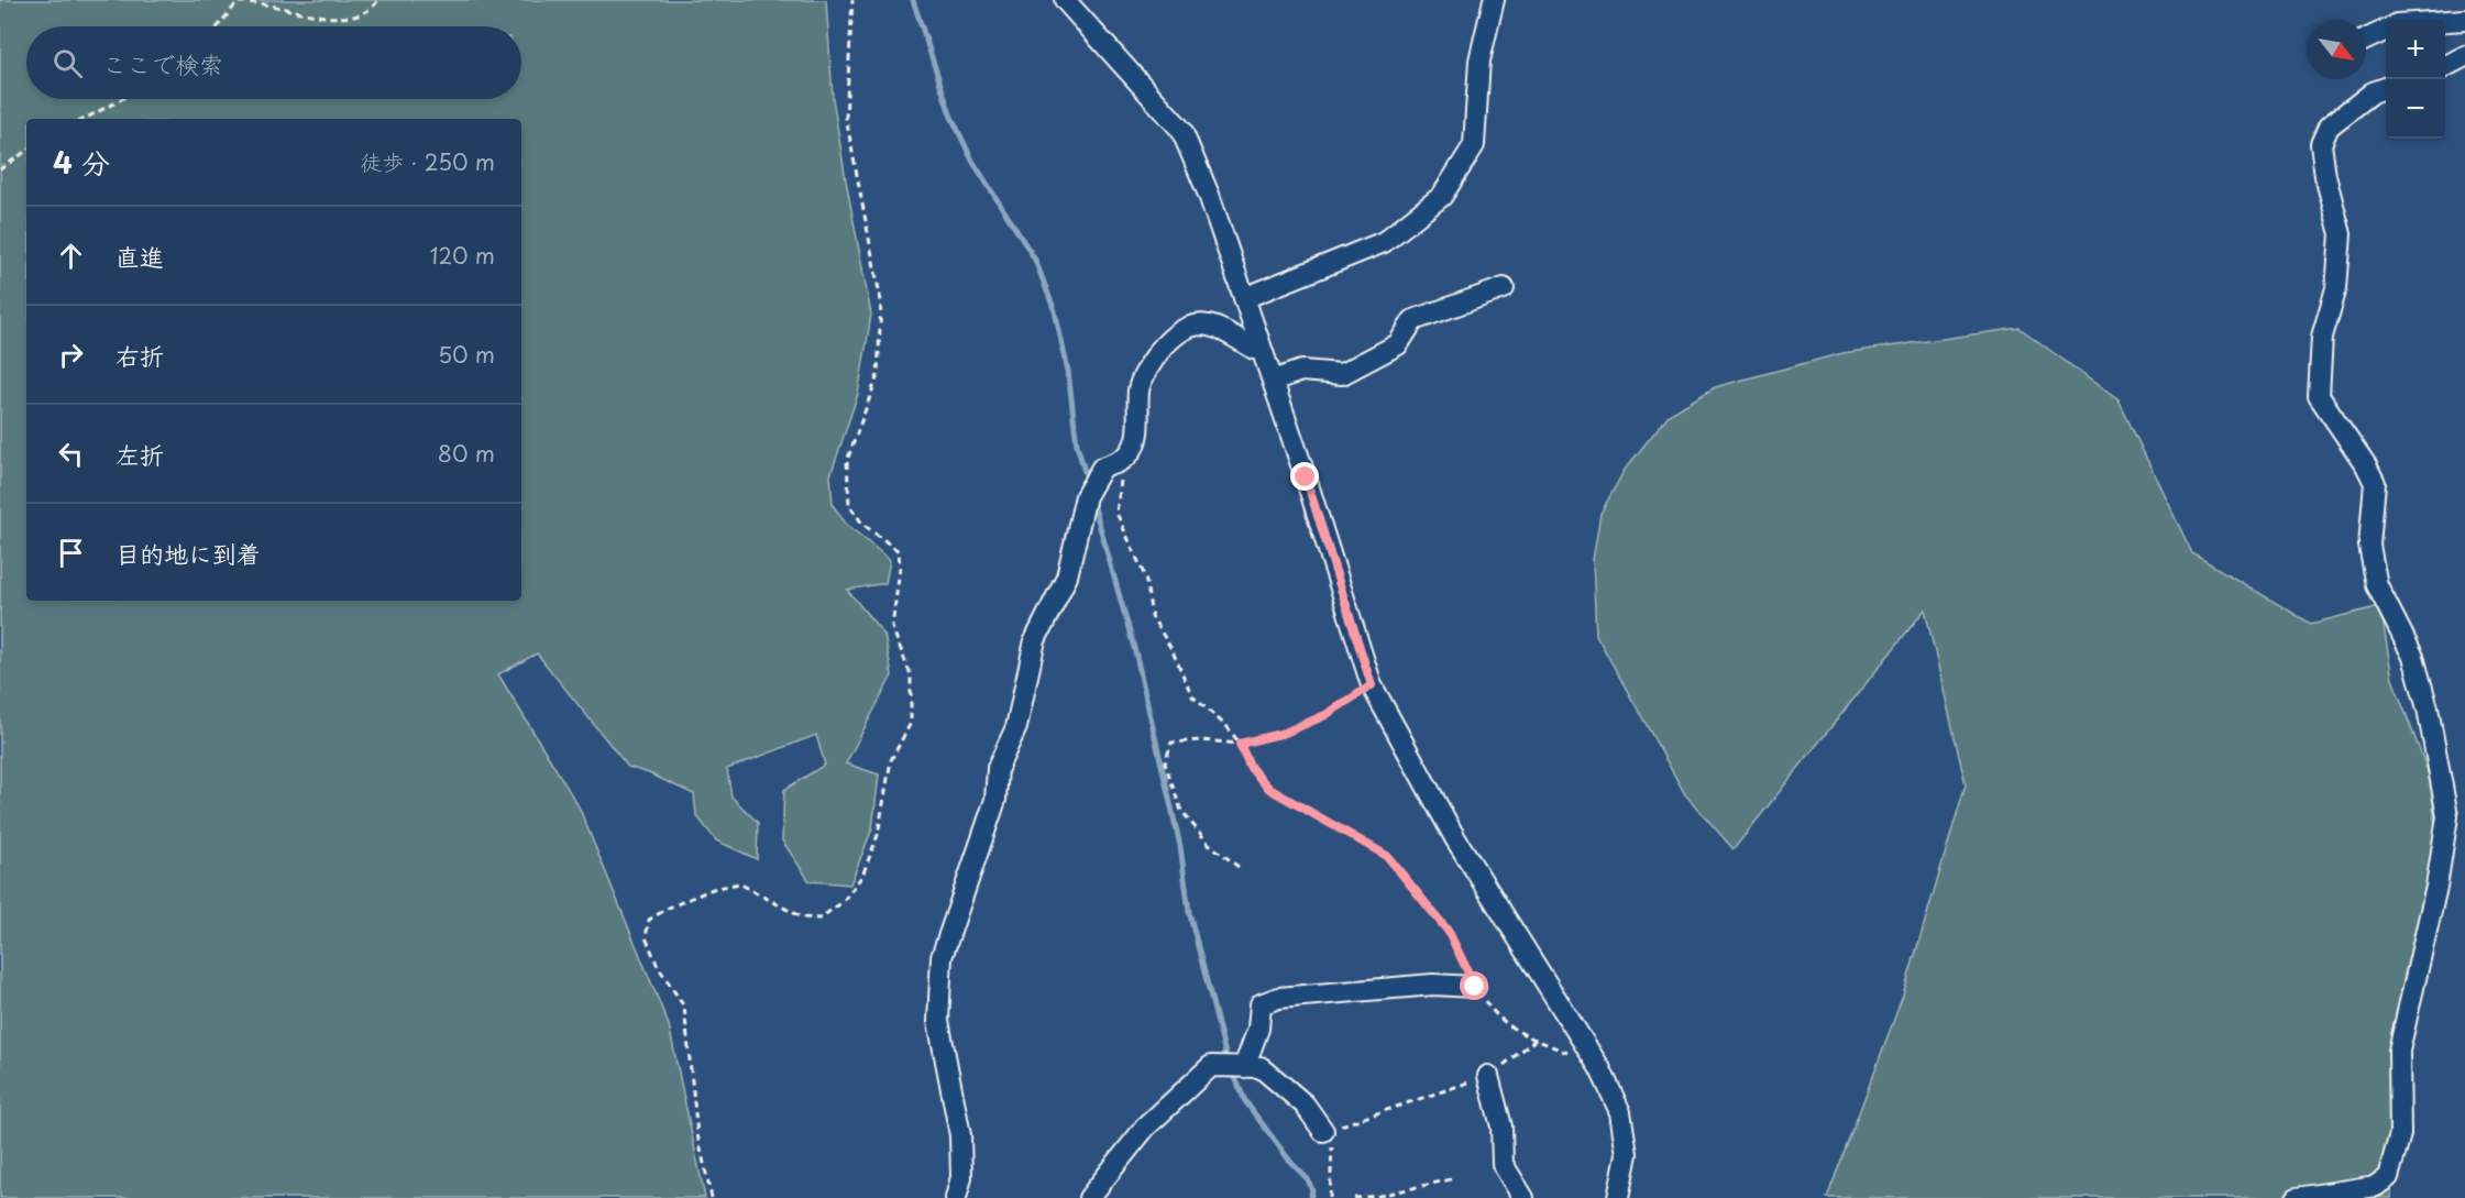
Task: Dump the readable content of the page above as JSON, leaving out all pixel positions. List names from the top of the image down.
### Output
{
  "north": "bottom right",
  "page": {
    "map_buttons": ["+", "−"],
    "search": "ここで検索",
    "heading": ["4 分", "徒歩 · 250 m"],
    "list": [
      ["直進", "120 m"],
      ["右折", "50 m"],
      ["左折", "80 m"],
      "目的地に到着"
    ]
  }
}
